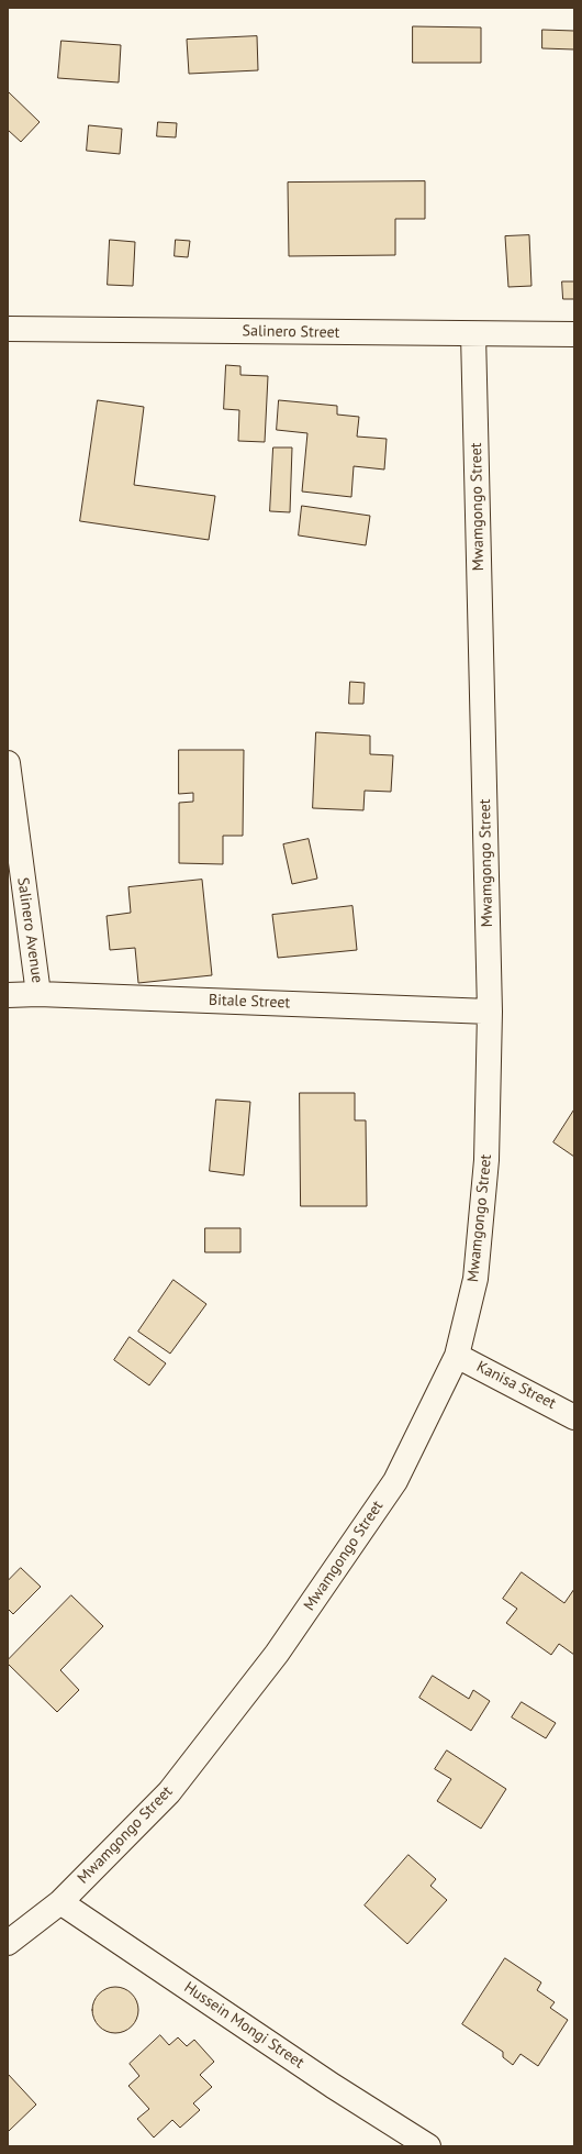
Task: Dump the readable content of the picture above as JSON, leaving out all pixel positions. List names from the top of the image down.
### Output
{
  "streets": {
    "street": [
      "Salinero Street",
      "Mwamgongo Street",
      "Salinero Avenue",
      "Bitale Street",
      "Kanisa Street",
      "Hussein Mongi Street"
    ]
  },
  "crossings": [
    ["Salinero Street", "Mwamgongo Street"],
    ["Mwamgongo Street", "Bitale Street"],
    ["Mwamgongo Street", "Kanisa Street"],
    ["Mwamgongo Street", "Hussein Mongi Street"],
    ["Salinero Avenue", "Bitale Street"]
  ]
}
